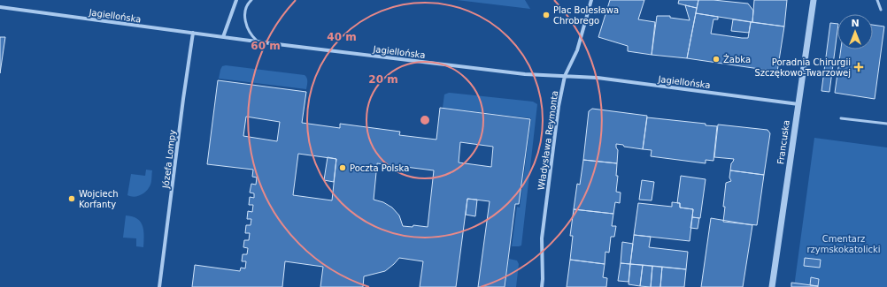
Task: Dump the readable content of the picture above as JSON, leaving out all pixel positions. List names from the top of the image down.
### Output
{
  "streets": {
    "street": [
      "Jagiellońska",
      "Władysława Reymonta",
      "Francuska",
      "Józefa Lompy"
    ]
  },
  "crossings": [
    ["Jagiellońska", "Władysława Reymonta"],
    ["Jagiellońska", "Francuska"],
    ["Jagiellońska", "Józefa Lompy"]
  ],
  "parks": ["Cmentarz rzymskokatolicki"],
  "places": {
    "other": [
      "Plac Bolesława Chrobrego",
      "Żabka",
      "Poczta Polska",
      "Wojciech Korfanty"
    ],
    "health": ["Poradnia Chirurgii Szczękowo-Twarzowej"]
  },
  "north": "top",
  "rings": ["40 m", "60 m", "20 m"]
}
